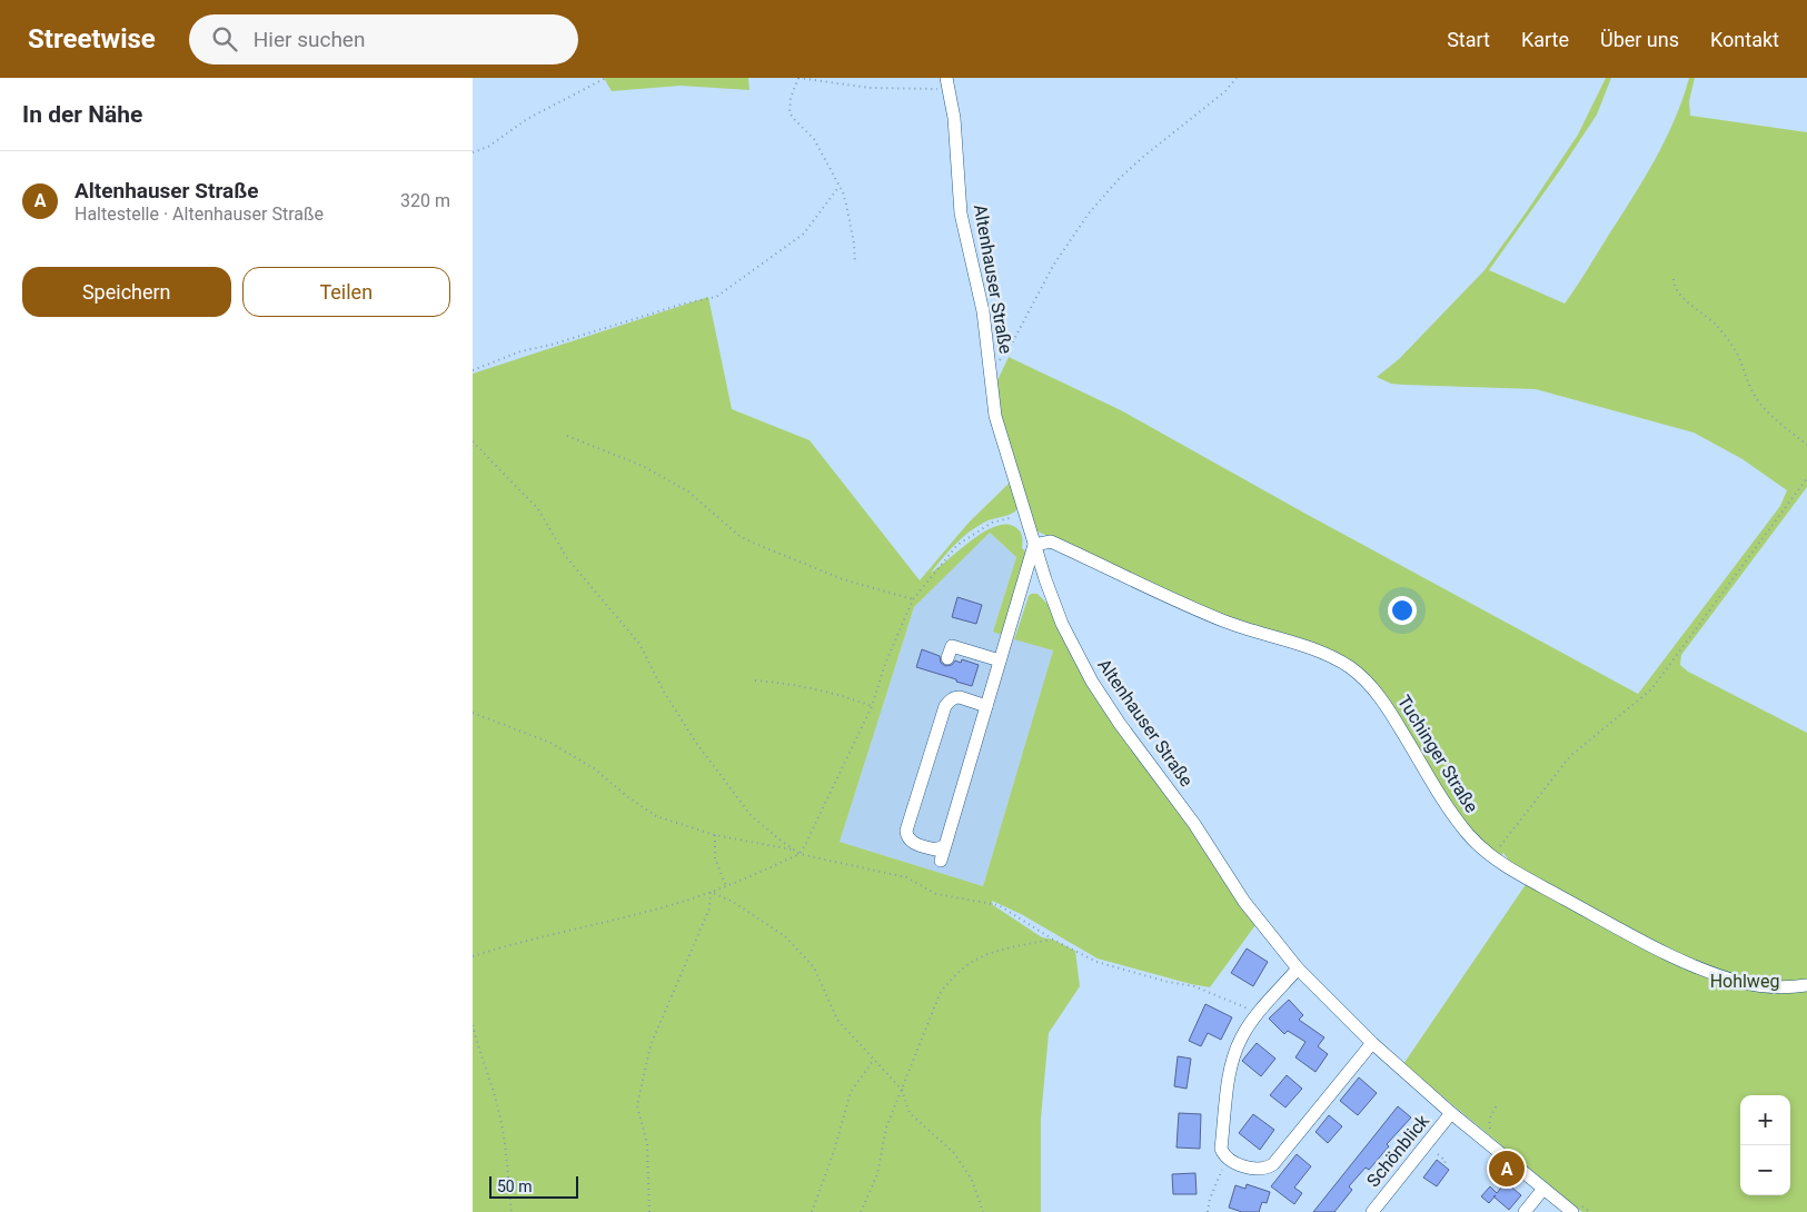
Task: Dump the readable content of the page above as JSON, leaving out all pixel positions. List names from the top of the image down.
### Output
{
  "streets": {
    "street": ["Altenhauser Straße", "Tuchinger Straße", "Schönblick"]
  },
  "crossings": [
    ["Altenhauser Straße", "Tuchinger Straße"],
    ["Altenhauser Straße", "Schönblick"]
  ],
  "parks": ["Hohlweg"],
  "scale_bar": "50 m",
  "page": {
    "header": "Streetwise",
    "search": "Hier suchen",
    "nav": [
      "Start",
      "Karte",
      "Über uns",
      "Kontakt"
    ],
    "heading": "In der Nähe",
    "list": [
      {
        "mark": "A",
        "name": "Altenhauser Straße",
        "note": "Haltestelle · Altenhauser Straße",
        "value": "320 m"
      }
    ],
    "buttons": ["Speichern", "Teilen"],
    "map_buttons": ["+", "−"],
    "pins": "A",
    "scale": "50 m"
  }
}
